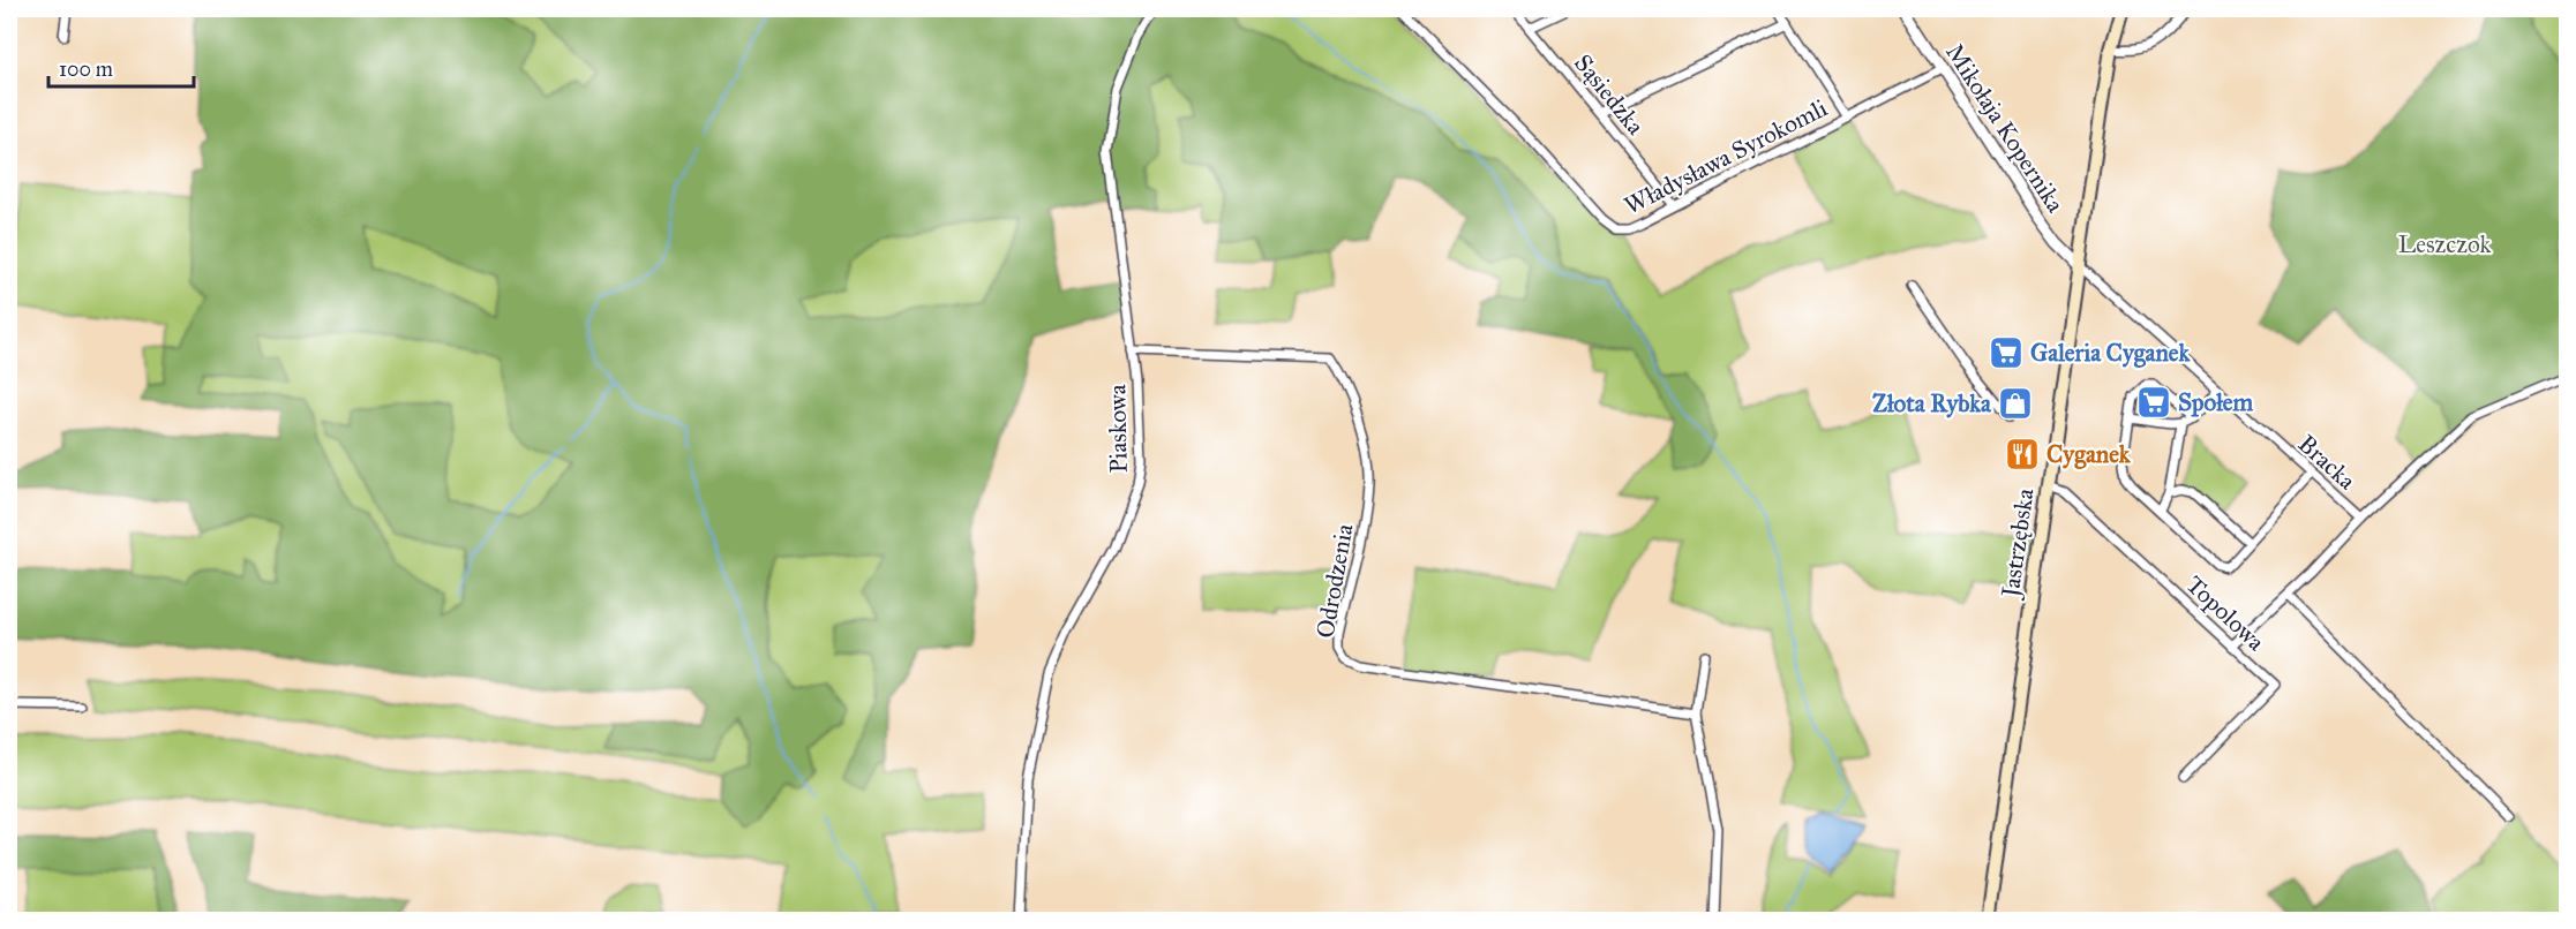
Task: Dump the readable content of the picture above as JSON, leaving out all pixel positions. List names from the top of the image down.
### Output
{
  "streets": {
    "main road": ["Jastrzębska"],
    "street": [
      "Sąsiedzka",
      "Mikołaja Kopernika",
      "Władysława Syrokomli",
      "Piaskowa",
      "Bracka",
      "Odrodzenia",
      "Topolowa"
    ]
  },
  "crossings": [
    ["Sąsiedzka", "Władysława Syrokomli"],
    ["Mikołaja Kopernika", "Władysława Syrokomli"],
    ["Mikołaja Kopernika", "Bracka"],
    ["Mikołaja Kopernika", "Jastrzębska"],
    ["Piaskowa", "Odrodzenia"],
    ["Bracka", "Jastrzębska"],
    ["Jastrzębska", "Topolowa"]
  ],
  "parks": ["Leszczok"],
  "places": {
    "supermarket": ["Galeria Cyganek", "Społem"],
    "shop": ["Złota Rybka"],
    "restaurant": ["Cyganek"]
  },
  "scale_bar": "100 m"
}
